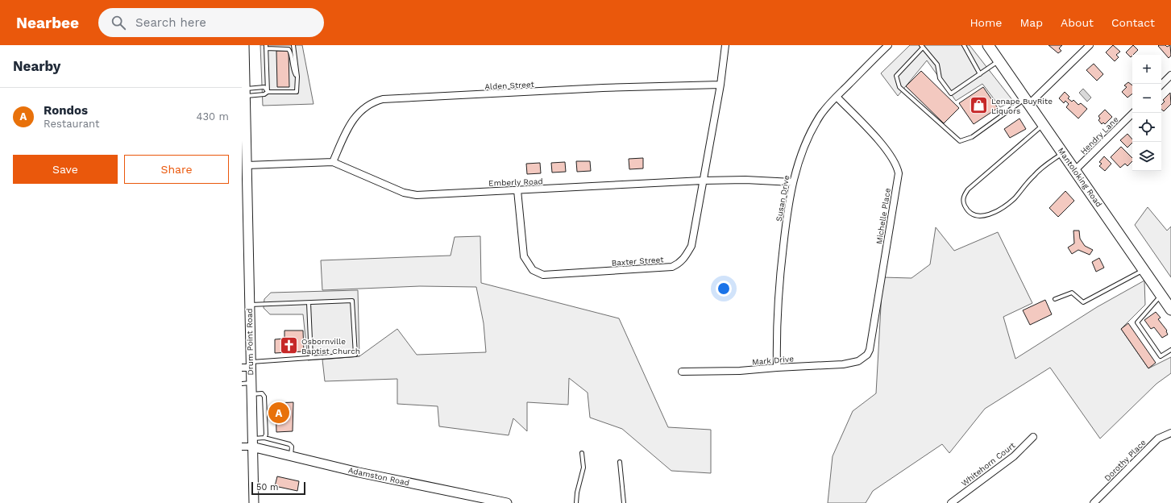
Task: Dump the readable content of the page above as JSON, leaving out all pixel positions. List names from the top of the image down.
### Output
{
  "streets": {
    "main road": ["Mantoloking Road"],
    "street": [
      "Alden Street",
      "Hendry Lane",
      "Emberly Road",
      "Susan Drive",
      "Michelle Place",
      "Baxter Street",
      "Drum Point Road",
      "Mark Drive",
      "Dorothy Place",
      "Whitehorn Court",
      "Adamston Road"
    ]
  },
  "crossings": [
    ["Alden Street", "Emberly Road"],
    ["Alden Street", "Baxter Street"],
    ["Hendry Lane", "Mantoloking Road"],
    ["Emberly Road", "Susan Drive"],
    ["Emberly Road", "Baxter Street"],
    ["Emberly Road", "Drum Point Road"],
    ["Susan Drive", "Michelle Place"],
    ["Susan Drive", "Mark Drive"],
    ["Michelle Place", "Mark Drive"],
    ["Drum Point Road", "Adamston Road"]
  ],
  "places": {
    "shop": ["Lenape BuyRite Liquors"],
    "church": ["Osbornville Baptist Church"]
  },
  "scale_bar": "50 m",
  "page": {
    "header": "Nearbee",
    "search": "Search here",
    "nav": [
      "Home",
      "Map",
      "About",
      "Contact"
    ],
    "heading": "Nearby",
    "map_buttons": ["+", "−"],
    "list": [
      {
        "mark": "A",
        "name": "Rondos",
        "note": "Restaurant",
        "value": "430 m"
      }
    ],
    "buttons": ["Save", "Share"],
    "pins": "A",
    "scale": "50 m"
  }
}
